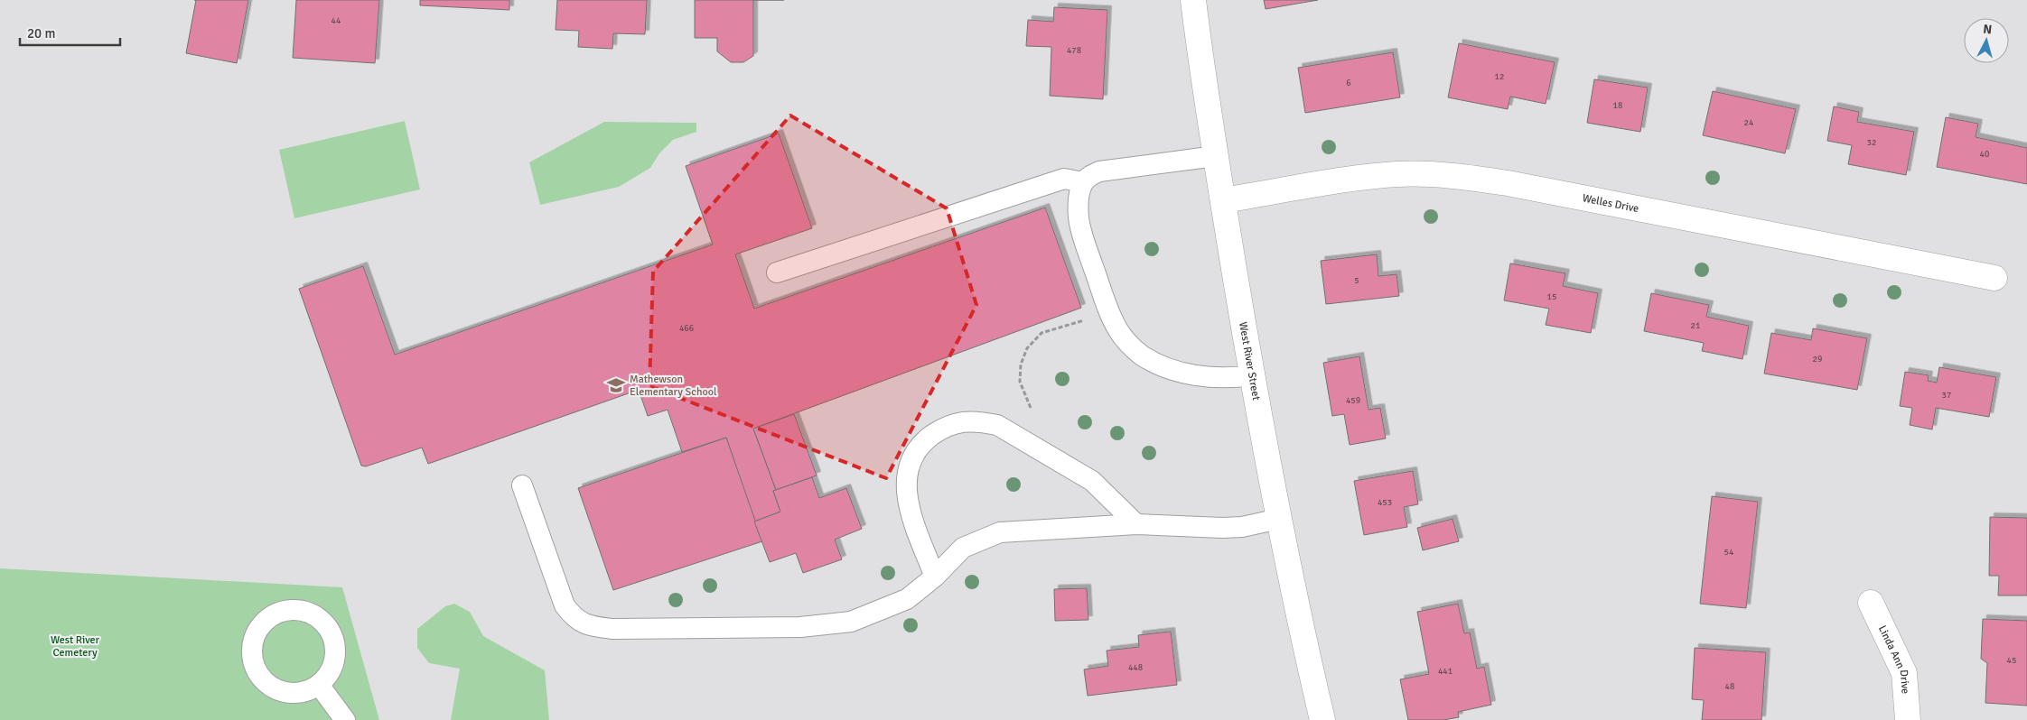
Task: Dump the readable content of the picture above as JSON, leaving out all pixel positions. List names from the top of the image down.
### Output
{
  "streets": {
    "street": ["Welles Drive", "West River Street", "Linda Ann Drive"]
  },
  "crossings": [
    ["Welles Drive", "West River Street"]
  ],
  "parks": ["West River Cemetery"],
  "places": {
    "school or university": ["Mathewson Elementary School"]
  },
  "house_numbers": [
    "44",
    "478",
    "12",
    "6",
    "18",
    "24",
    "32",
    "40",
    "5",
    "15",
    "21",
    "466",
    "29",
    "37",
    "459",
    "453",
    "54",
    "45",
    "448",
    "441",
    "48"
  ],
  "scale_bar": "20 m",
  "north": "top"
}
